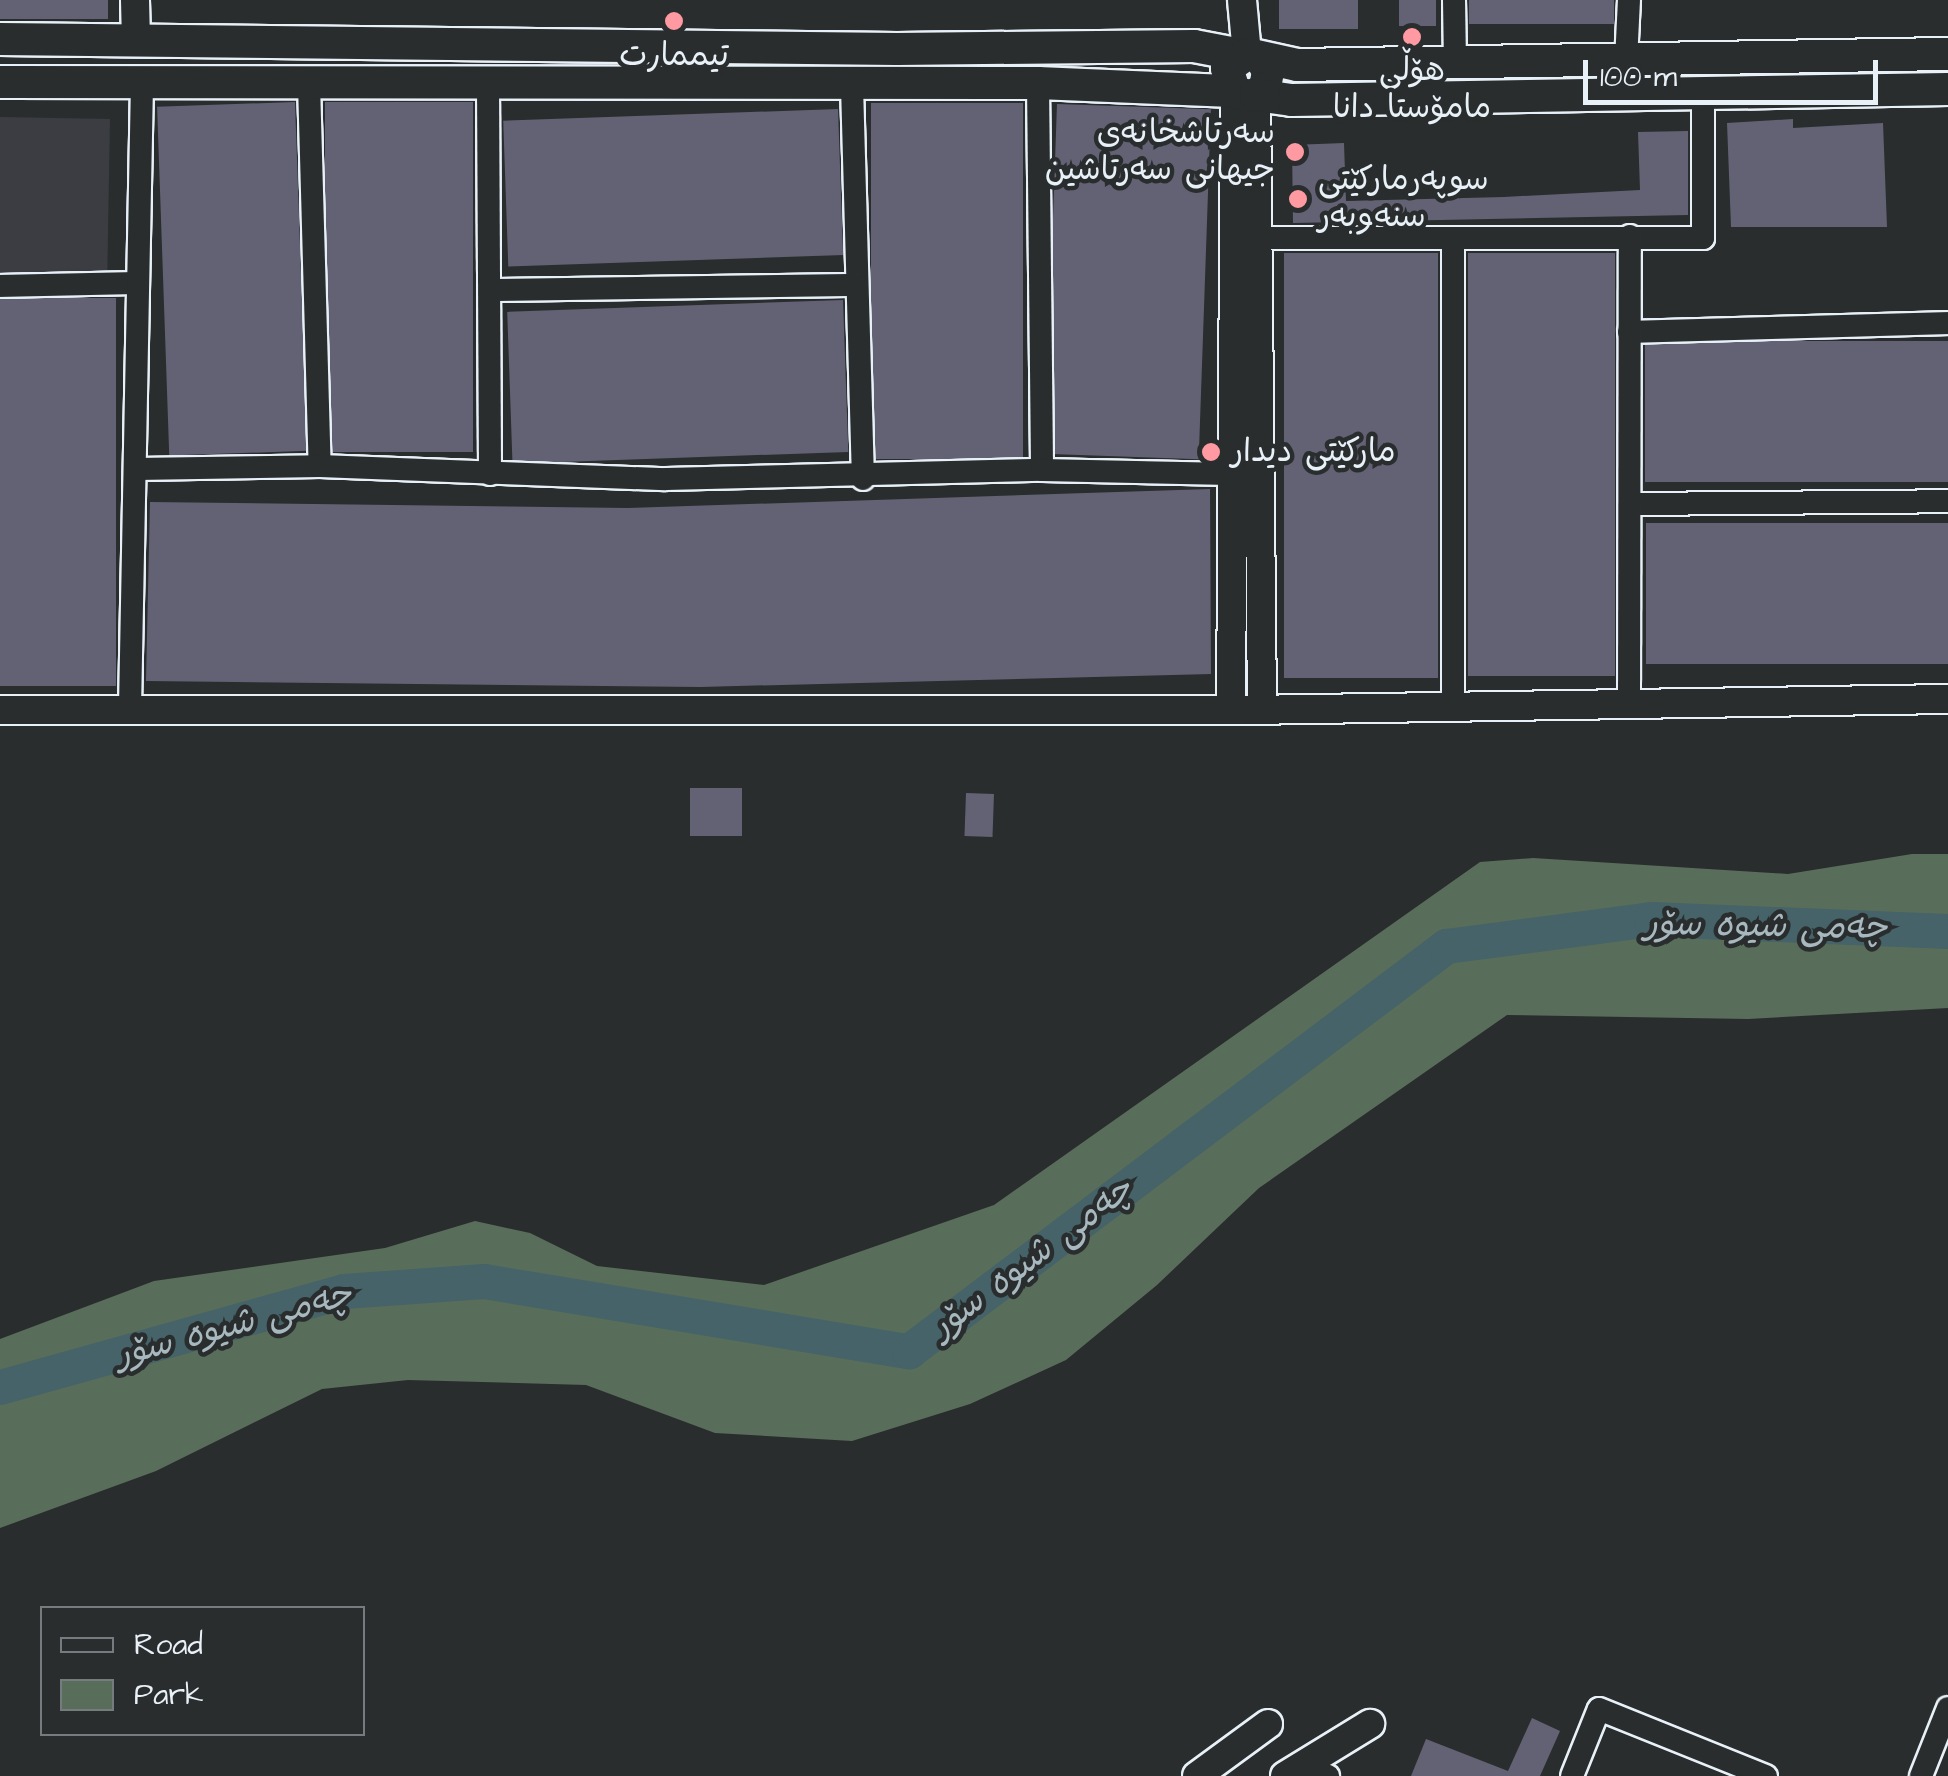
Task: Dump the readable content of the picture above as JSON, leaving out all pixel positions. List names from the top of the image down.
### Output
{
  "water": ["چەمی شیوە سۆر"],
  "places": [
    "تیممارت",
    "هۆڵی مامۆستا دانا",
    "سەرتاشخانەی جیهانی سەرتاشین",
    "سوپەرمارکێتی سنەوبەر",
    "مارکێتی دیدار"
  ],
  "legend": ["Road", "Park"],
  "scale_bar": "100 m"
}
